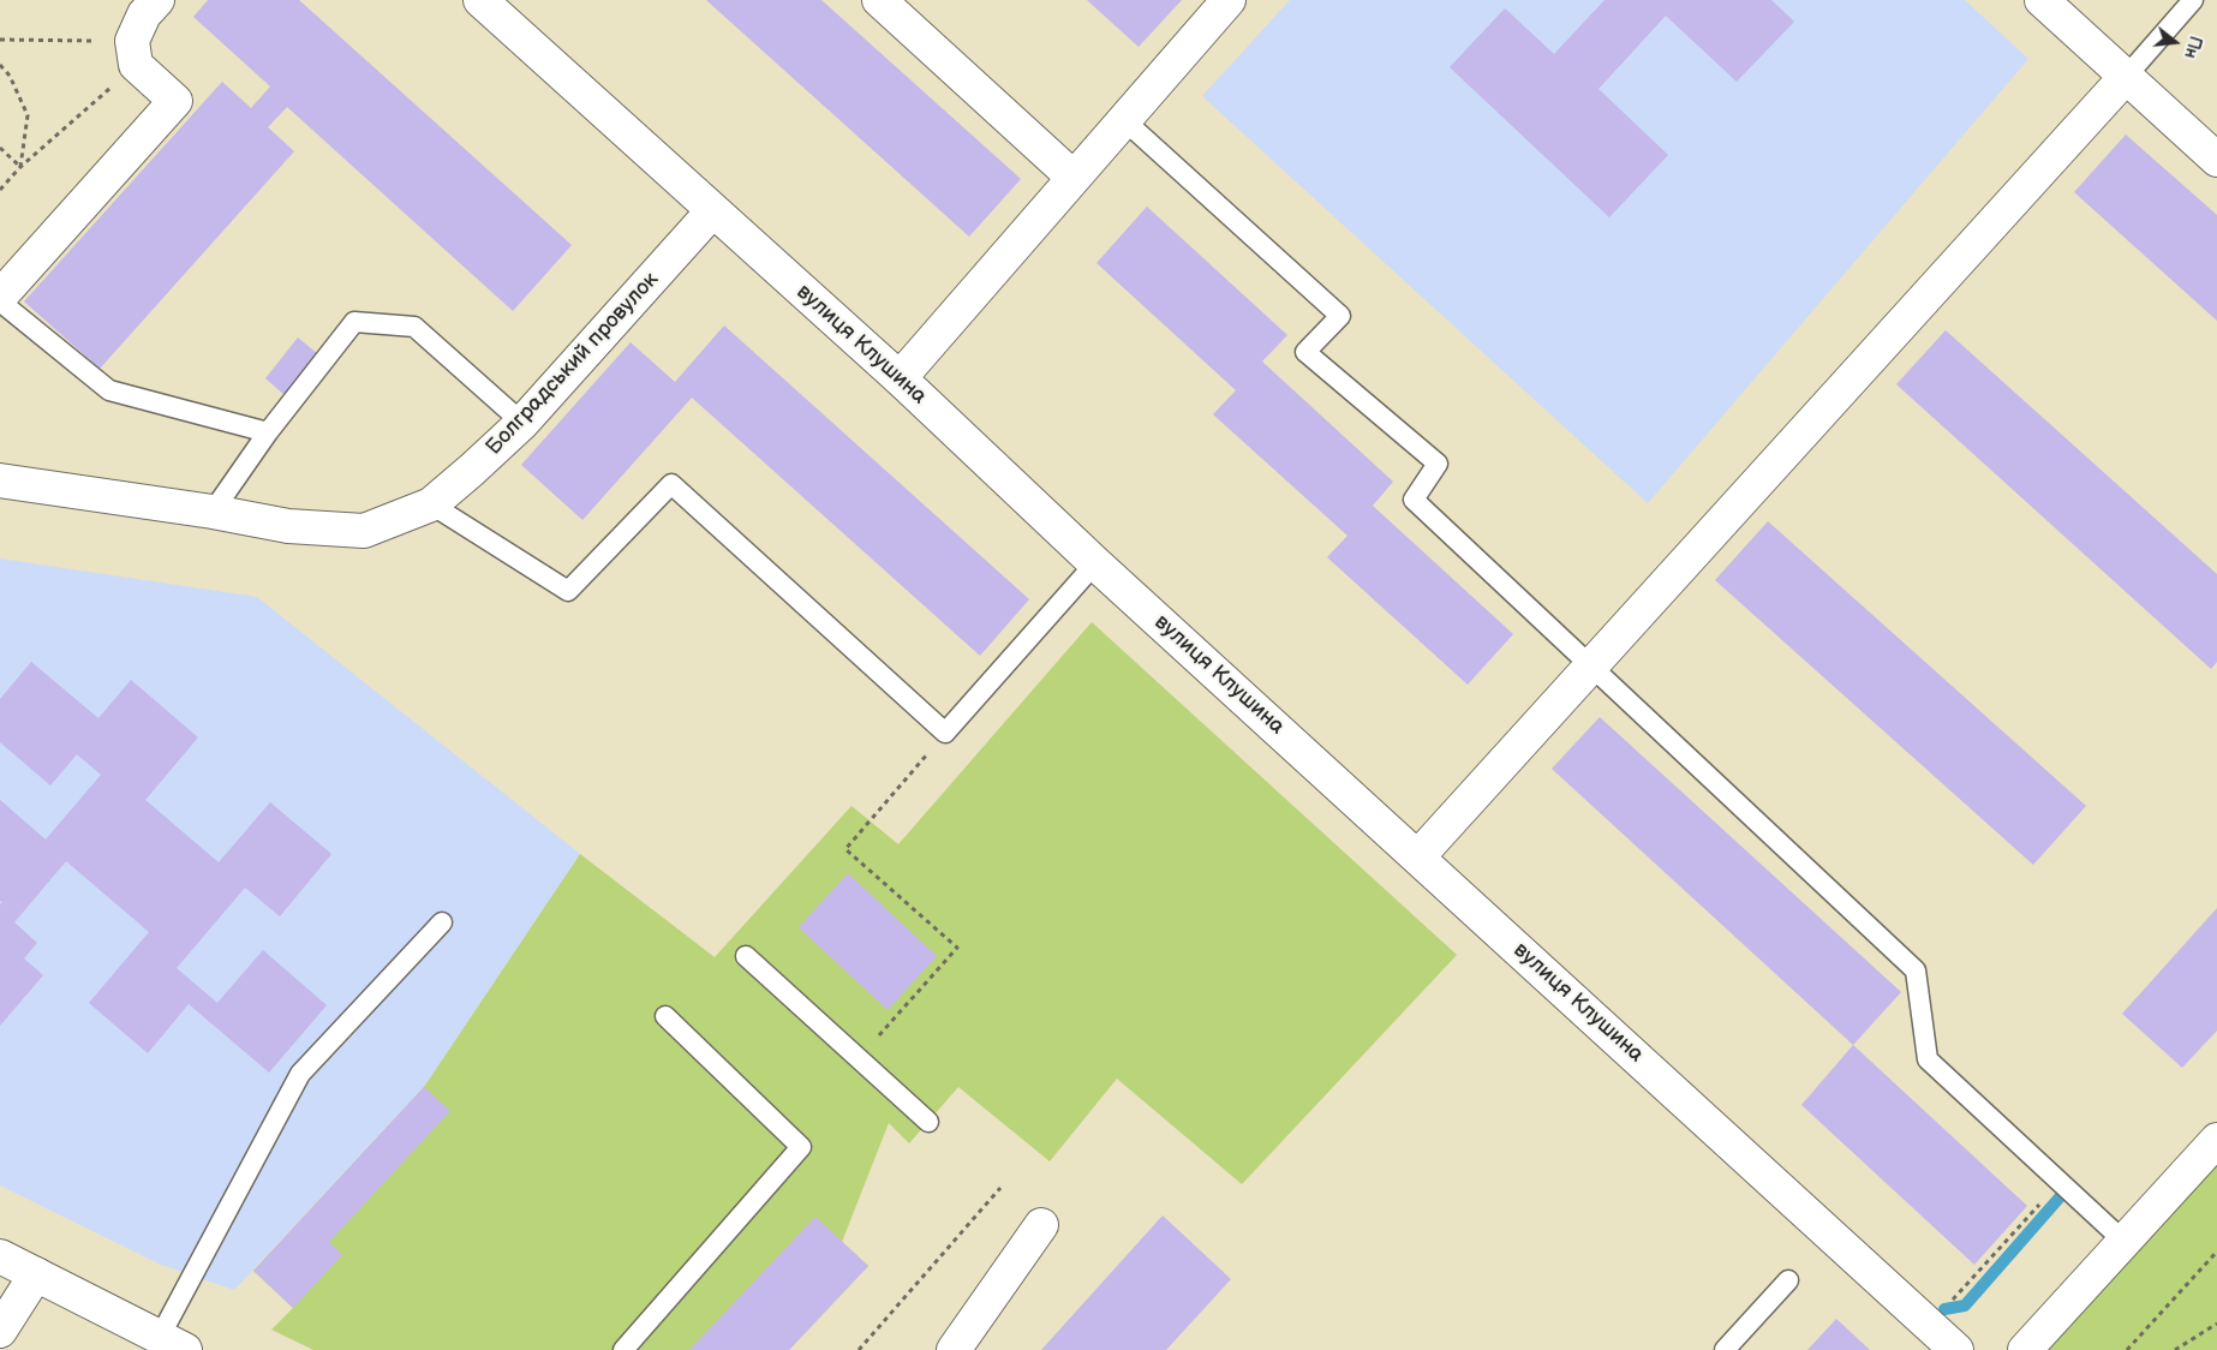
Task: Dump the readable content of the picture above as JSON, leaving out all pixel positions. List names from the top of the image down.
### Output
{
  "streets": {
    "street": ["вулиця Клушина", "Болградський провулок"]
  },
  "crossings": [
    ["вулиця Клушина", "Болградський провулок"]
  ],
  "north": "right"
}
